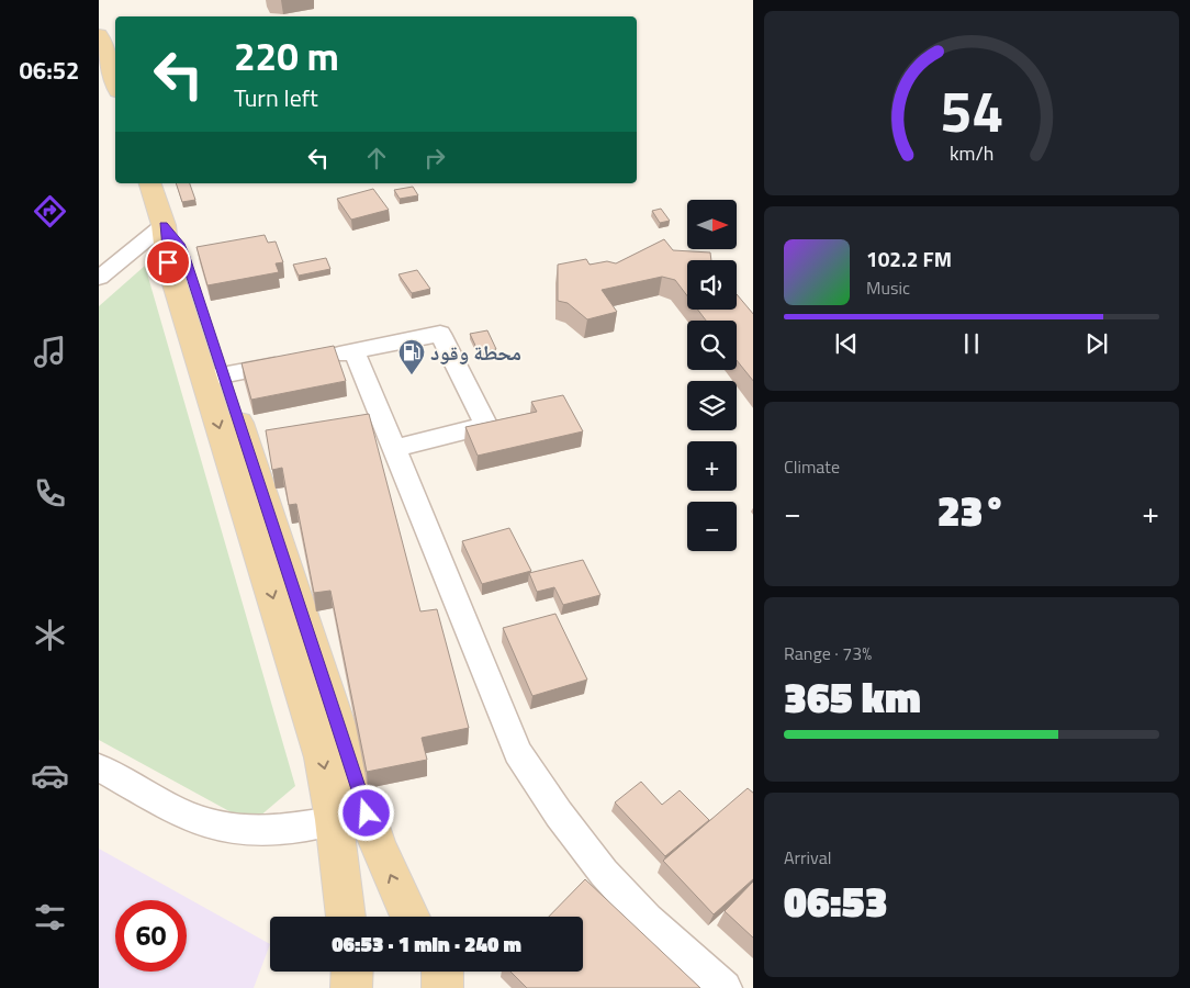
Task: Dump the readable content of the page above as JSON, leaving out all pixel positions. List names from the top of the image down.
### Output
{
  "places": {
    "fuel station": ["محطة وقود"]
  },
  "north": "right",
  "page": {
    "tabs": "06:52",
    "turn": ["220 m", "Turn left"],
    "map_buttons": ["+", "−"],
    "song": ["102.2 FM", "Music"],
    "tile": [
      "Climate",
      ["Range · 73%", "365 km"],
      ["Arrival", "06:53"]
    ],
    "heat": ["−", "23°", "+"],
    "limit": "60",
    "trip": "06:53 · 1 min · 240 m",
    "gauge": ["54", "km/h"]
  }
}
